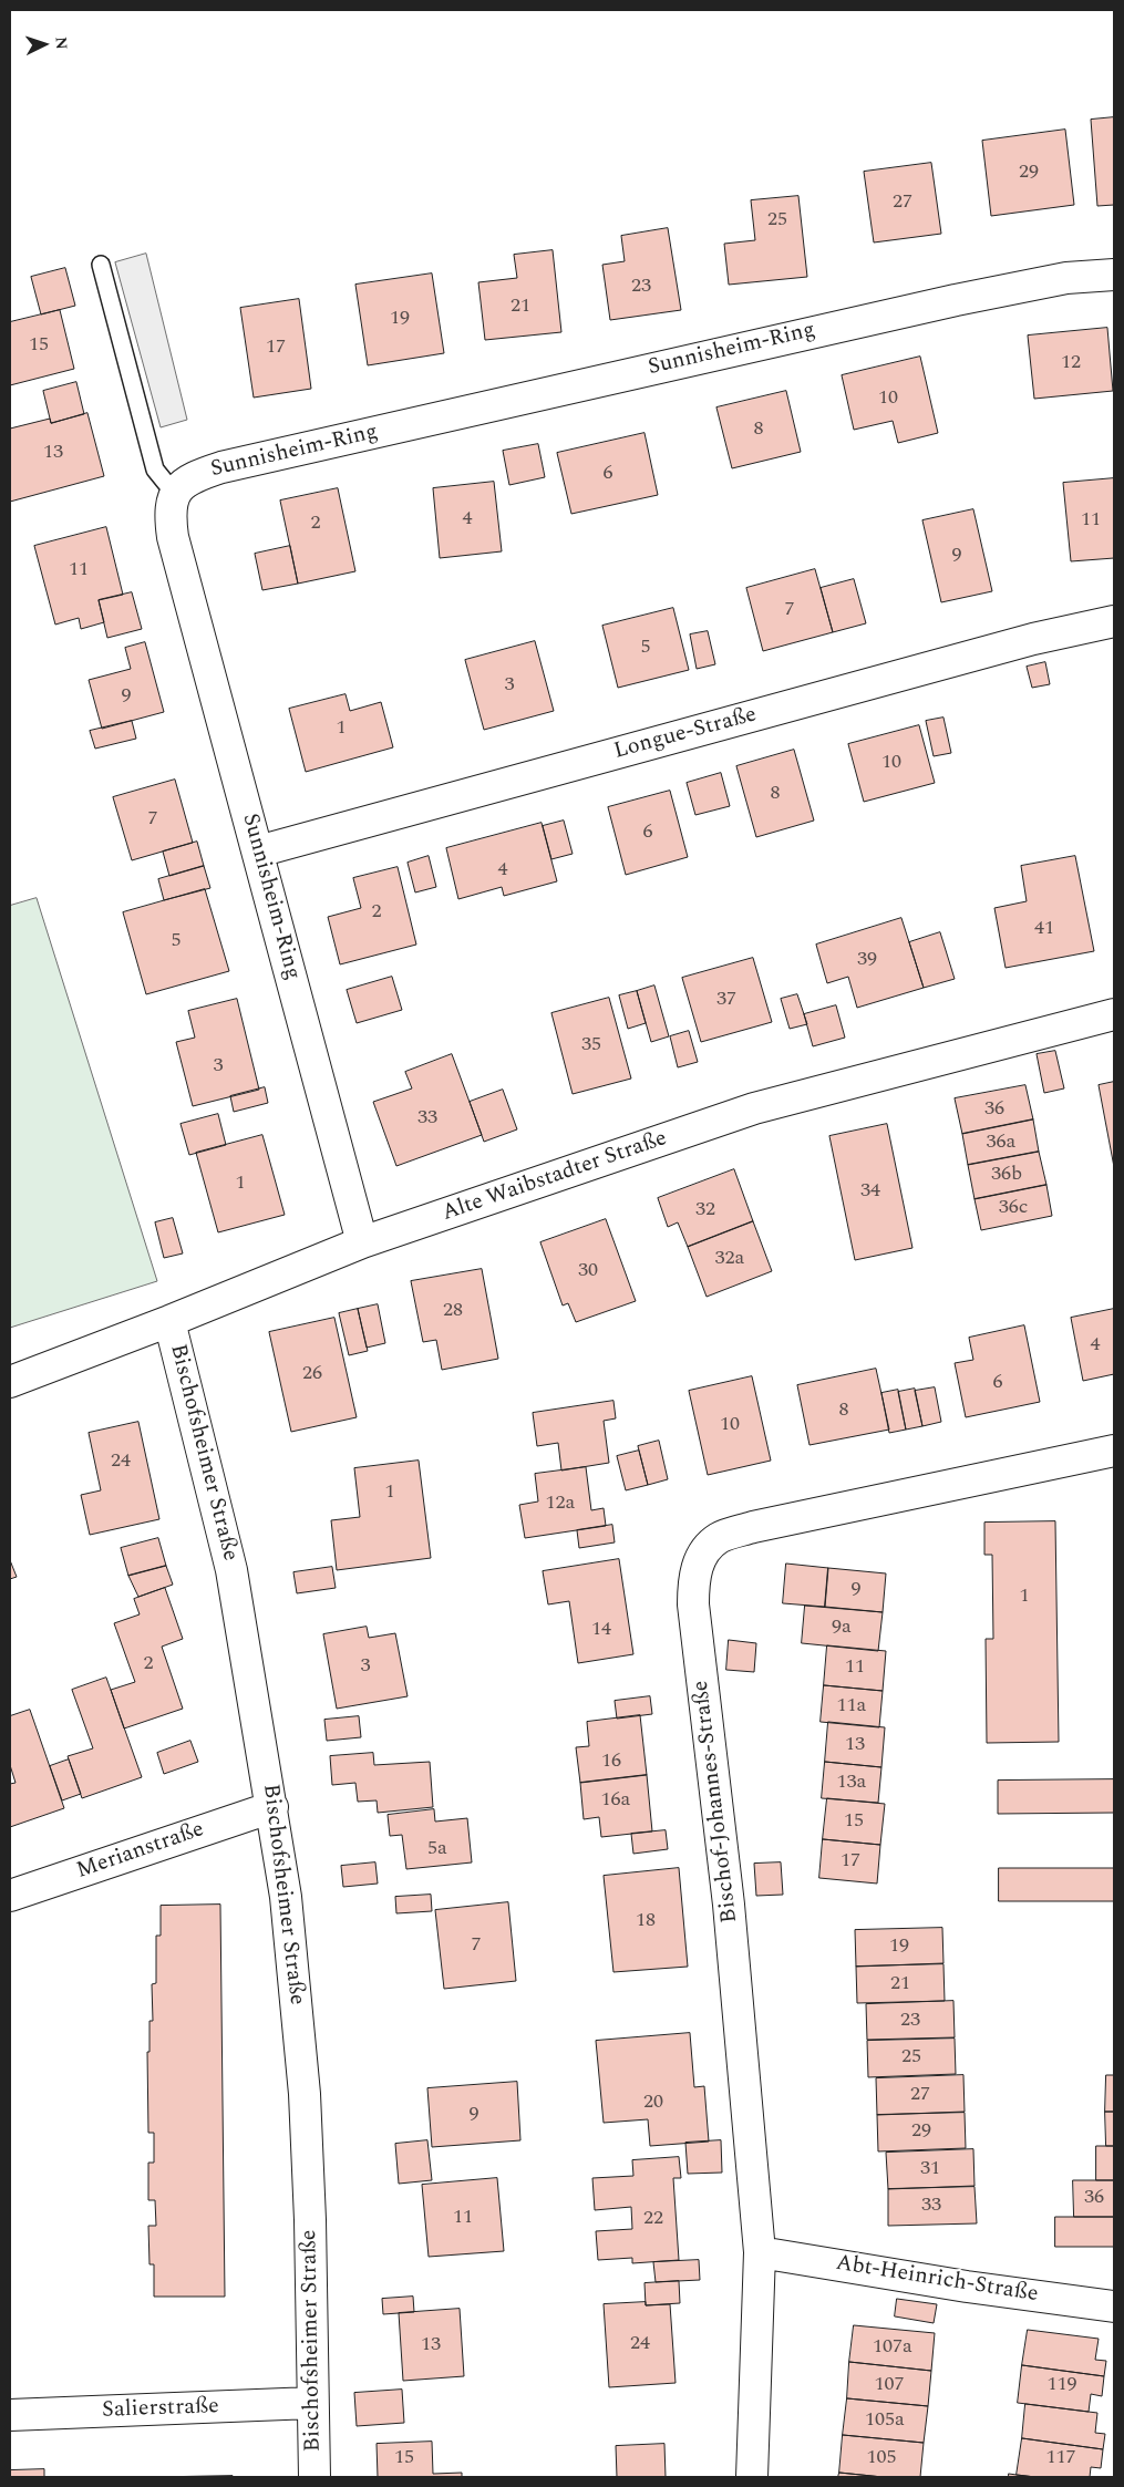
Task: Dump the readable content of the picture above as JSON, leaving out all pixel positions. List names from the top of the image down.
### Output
{
  "streets": {
    "street": [
      "Sunnisheim-Ring",
      "Longue-Straße",
      "Alte Waibstadter Straße",
      "Bischofsheimer Straße",
      "Bischof-Johannes-Straße",
      "Merianstraße",
      "Abt-Heinrich-Straße",
      "Salierstraße"
    ]
  },
  "crossings": [
    ["Sunnisheim-Ring", "Longue-Straße"],
    ["Sunnisheim-Ring", "Alte Waibstadter Straße"],
    ["Alte Waibstadter Straße", "Bischofsheimer Straße"],
    ["Bischofsheimer Straße", "Merianstraße"],
    ["Bischofsheimer Straße", "Salierstraße"],
    ["Bischof-Johannes-Straße", "Abt-Heinrich-Straße"]
  ],
  "house_numbers": [
    "29",
    "27",
    "25",
    "23",
    "21",
    "19",
    "15",
    "17",
    "12",
    "10",
    "8",
    "13",
    "6",
    "4",
    "11",
    "2",
    "9",
    "11",
    "7",
    "5",
    "3",
    "9",
    "1",
    "10",
    "8",
    "7",
    "6",
    "4",
    "2",
    "41",
    "5",
    "39",
    "37",
    "35",
    "3",
    "36",
    "33",
    "36a",
    "36b",
    "1",
    "34",
    "36c",
    "32",
    "32a",
    "30",
    "28",
    "4",
    "26",
    "6",
    "8",
    "10",
    "24",
    "1",
    "12a",
    "9",
    "1",
    "9a",
    "14",
    "2",
    "3",
    "11",
    "11a",
    "13",
    "16",
    "13a",
    "16a",
    "15",
    "5a",
    "17",
    "18",
    "7",
    "19",
    "21",
    "23",
    "25",
    "27",
    "20",
    "9",
    "29",
    "31",
    "36",
    "33",
    "11",
    "22",
    "24",
    "13",
    "107a",
    "107",
    "119",
    "105a",
    "15",
    "105",
    "117"
  ],
  "north": "right"
}
